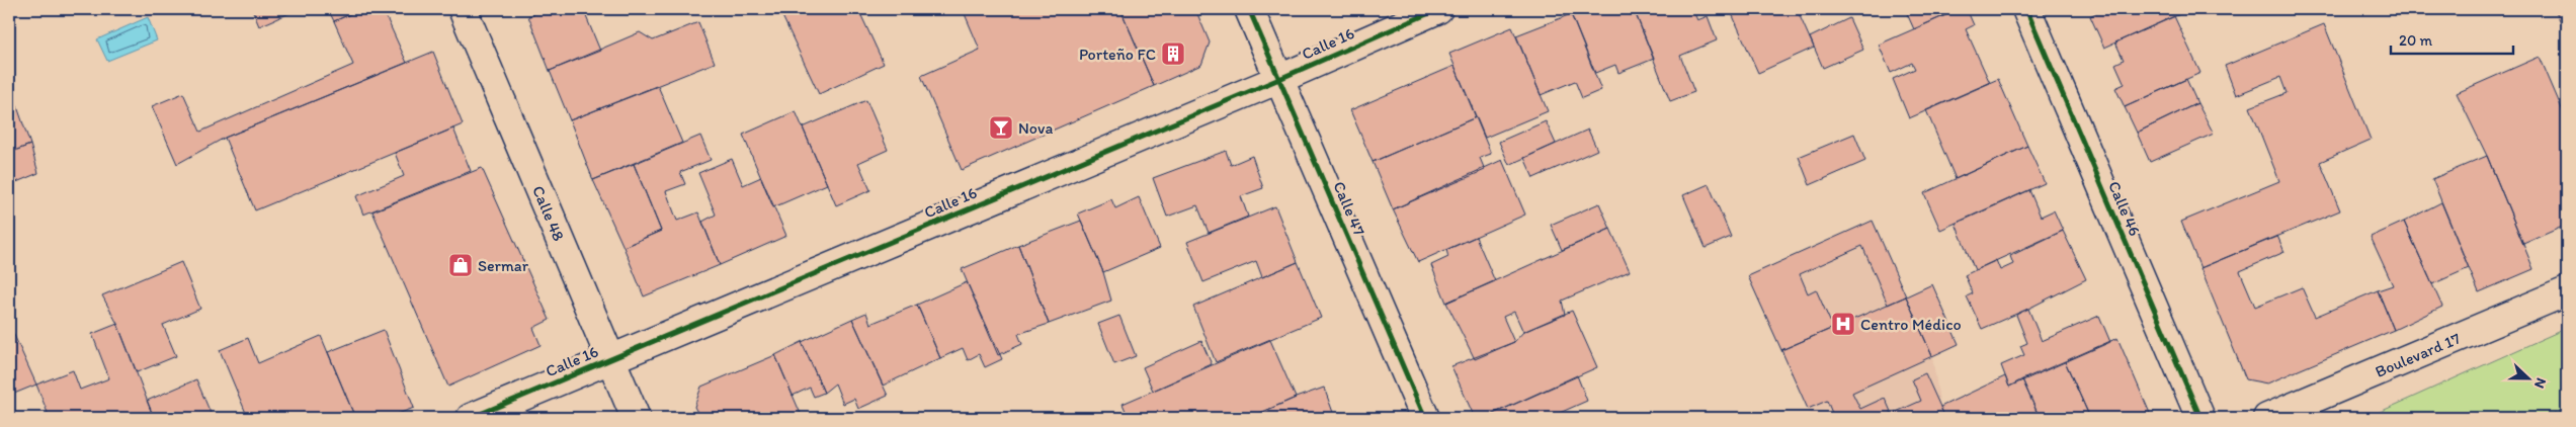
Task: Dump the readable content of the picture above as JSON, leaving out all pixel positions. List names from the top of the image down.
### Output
{
  "streets": {
    "street": [
      "Calle 16",
      "Calle 47",
      "Calle 46",
      "Calle 48",
      "Boulevard 17"
    ]
  },
  "crossings": [
    ["Calle 16", "Calle 47"],
    ["Calle 16", "Calle 48"]
  ],
  "places": {
    "building": ["Porteño FC"],
    "bar": ["Nova"],
    "shop": ["Sermar"],
    "hospital": ["Centro Médico"]
  },
  "scale_bar": "20 m",
  "north": "right"
}
